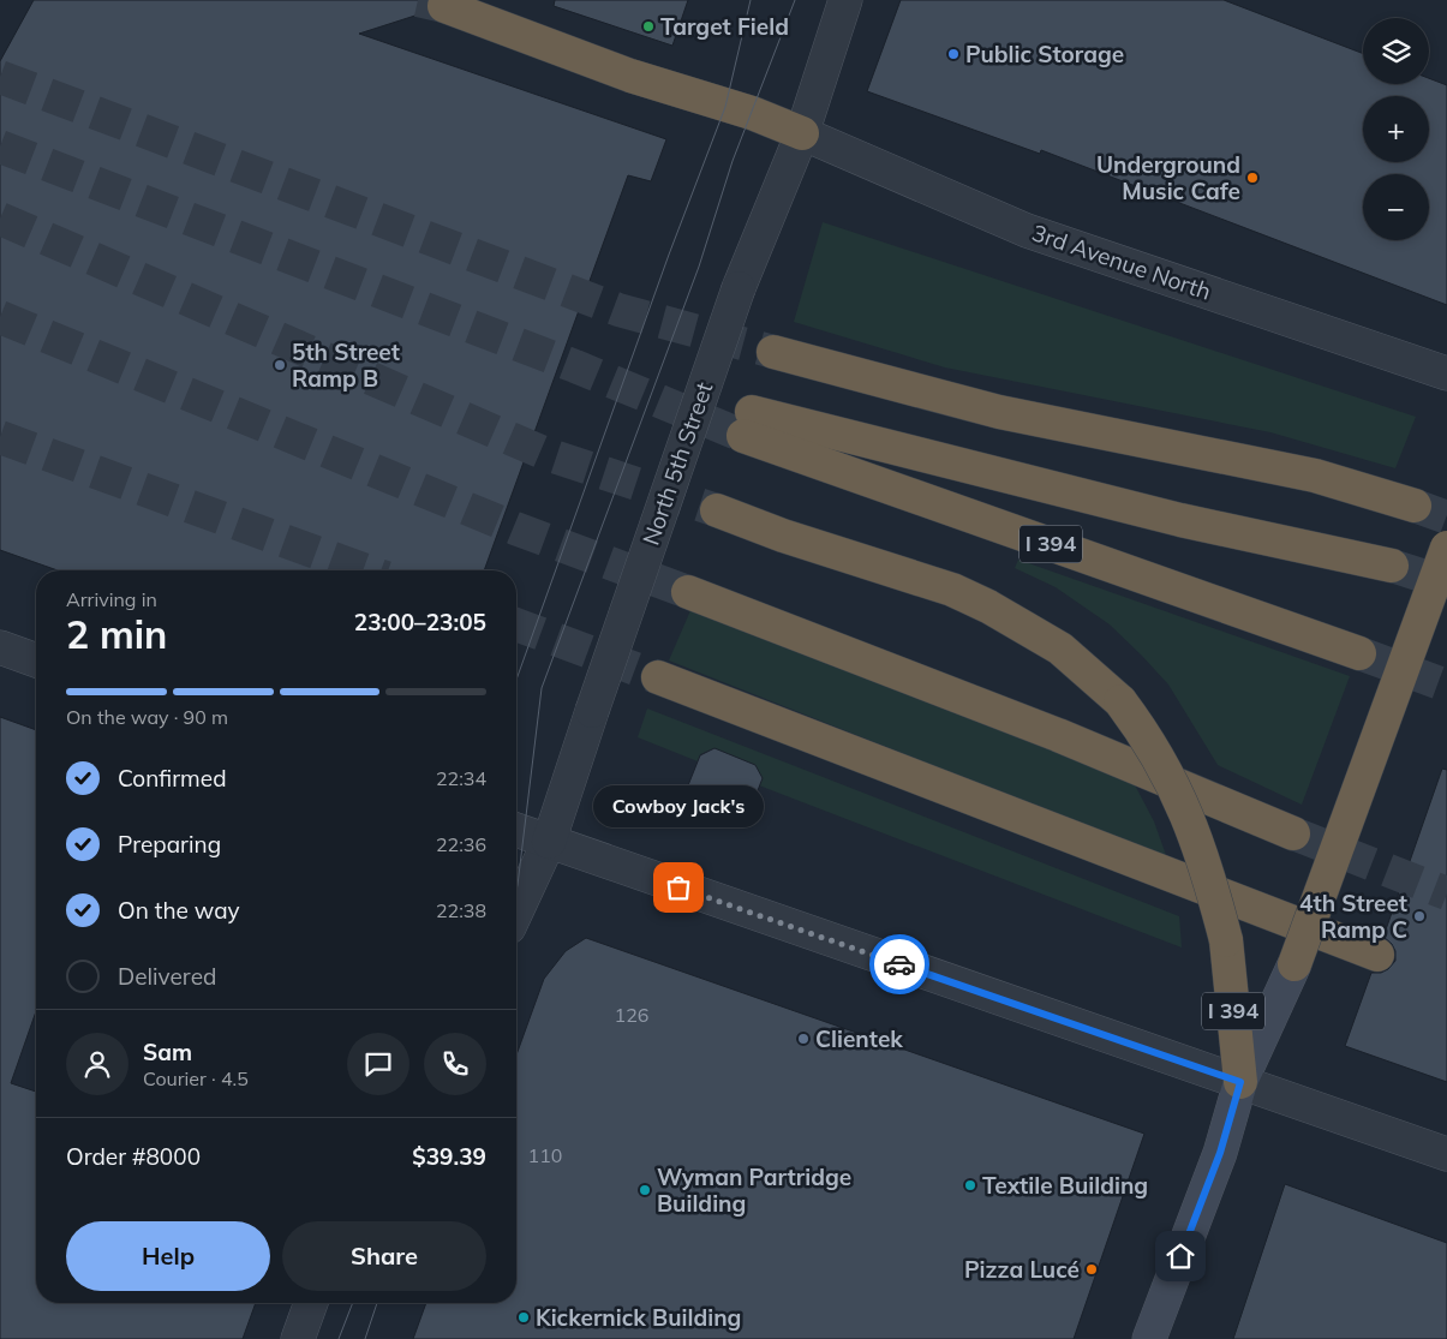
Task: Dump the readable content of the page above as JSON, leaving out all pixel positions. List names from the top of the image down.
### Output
{
  "streets": {
    "highway": ["I 394"],
    "street": ["3rd Avenue North", "North 5th Street"]
  },
  "crossings": [
    ["3rd Avenue North", "North 5th Street"]
  ],
  "places": [
    "Target Field",
    "Public Storage",
    "Underground Music Cafe",
    "5th Street Ramp B",
    "Cowboy Jack's",
    "4th Street Ramp C",
    "Clientek",
    "Textile Building",
    "Wyman Partridge Building",
    "Pizza Lucé",
    "Kickernick Building"
  ],
  "house_numbers": ["126", "110"],
  "page": {
    "map_buttons": ["+", "−"],
    "heading": ["2 min", "Arriving in", "23:00–23:05"],
    "panel": [
      "Sam",
      "Courier · 4.5",
      "Order #8000",
      "$39.39"
    ],
    "bar": "On the way · 90 m",
    "list": [
      ["Confirmed", "22:34"],
      ["Preparing", "22:36"],
      ["On the way", "22:38"],
      "Delivered"
    ],
    "bubble": "Cowboy Jack's",
    "buttons": ["Help", "Share"]
  }
}
